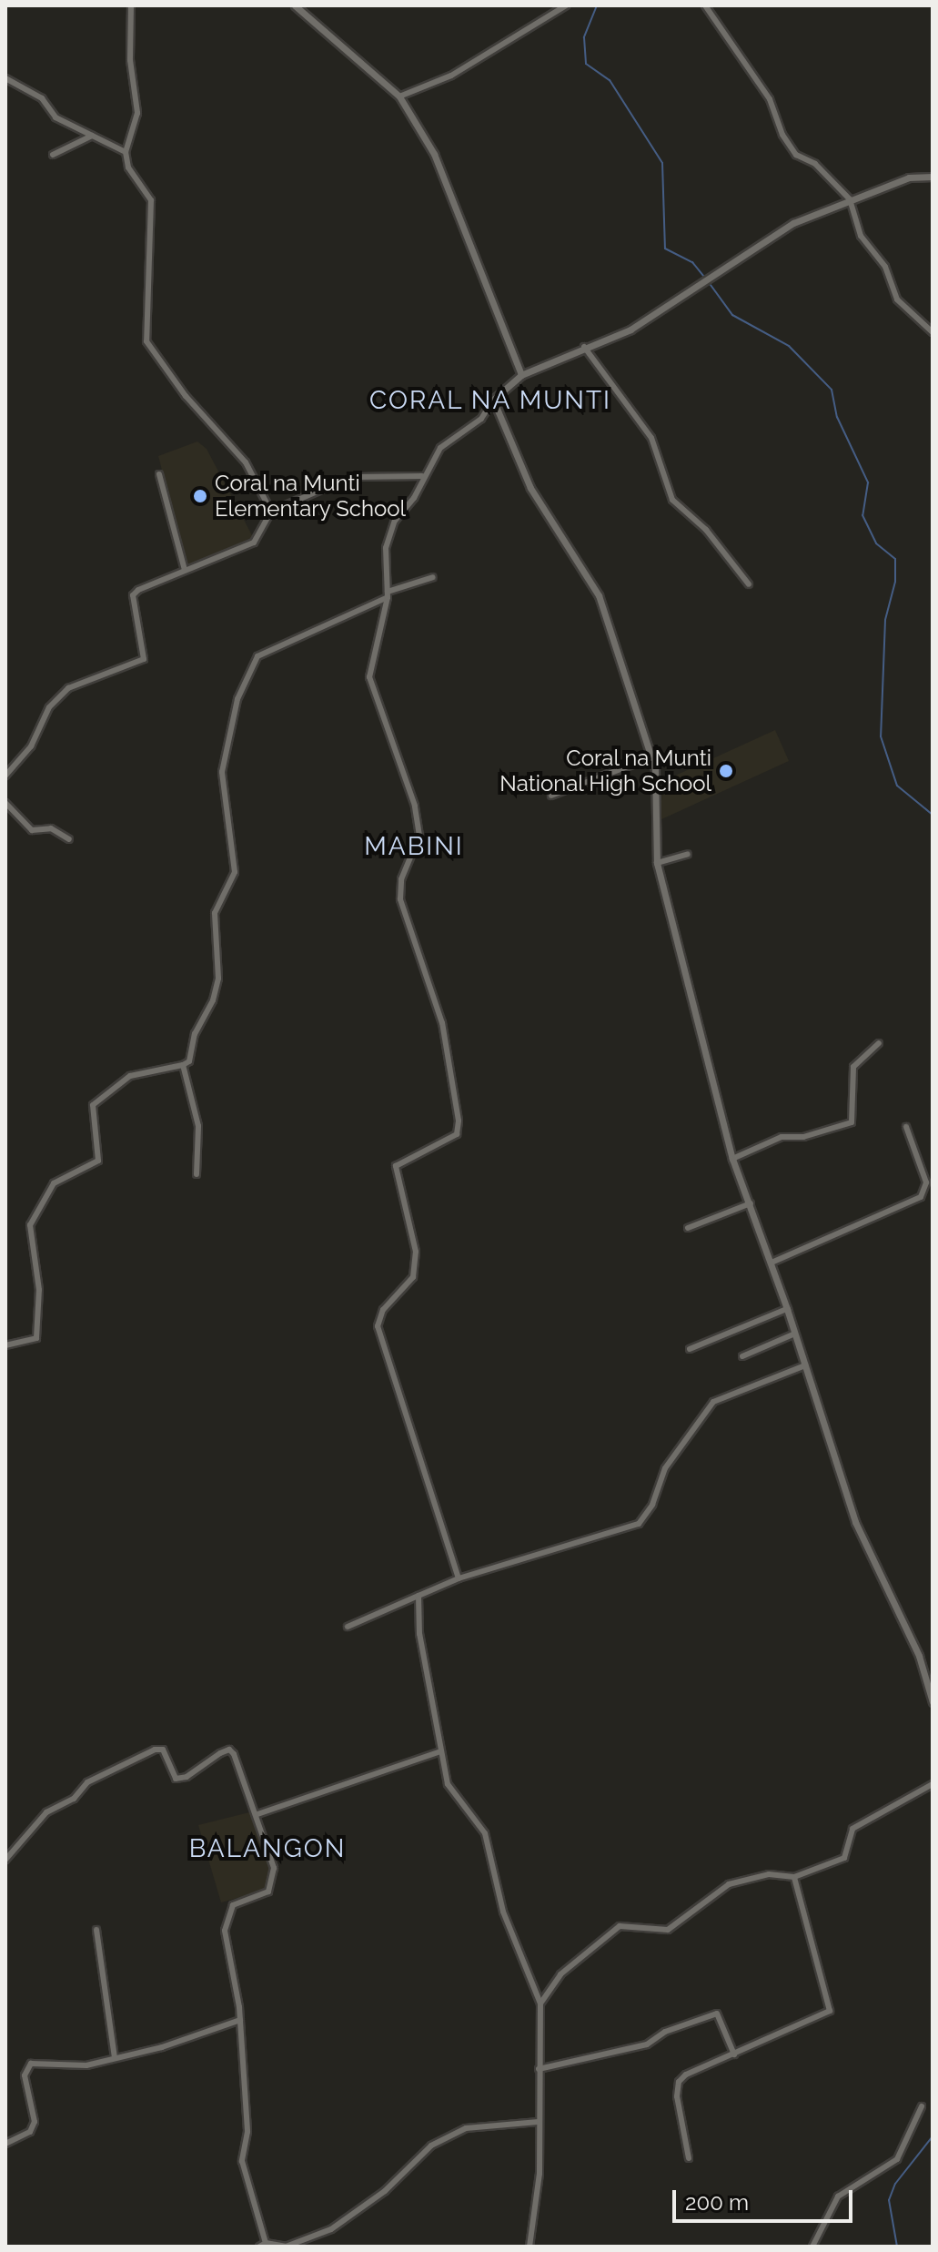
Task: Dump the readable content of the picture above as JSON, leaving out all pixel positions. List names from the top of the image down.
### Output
{
  "districts": ["CORAL NA MUNTI", "MABINI", "BALANGON"],
  "places": ["Coral na Munti Elementary School", "Coral na Munti National High School"],
  "scale_bar": "200 m"
}
